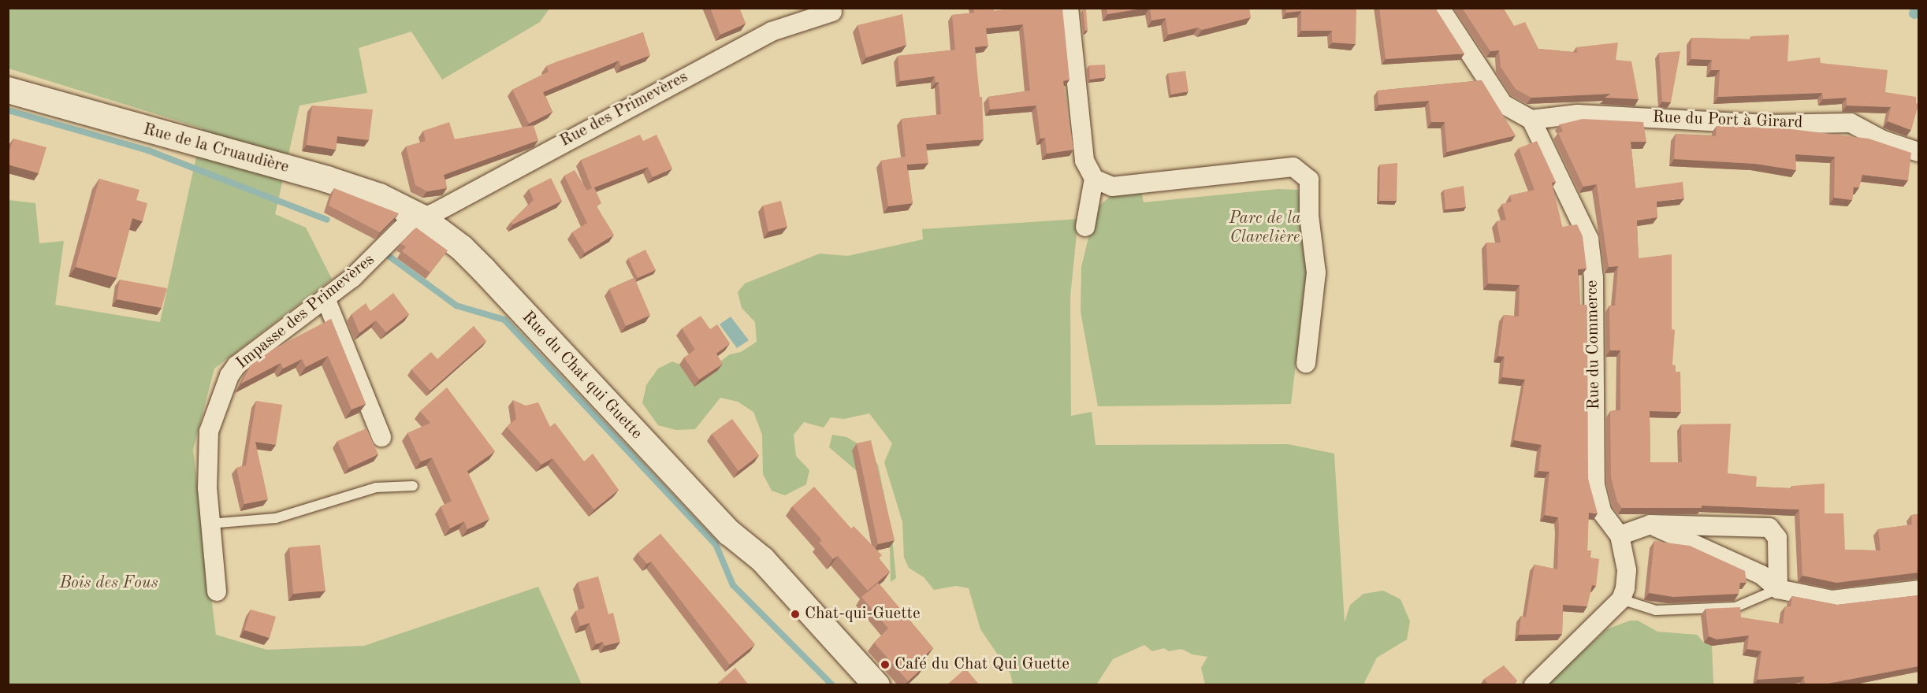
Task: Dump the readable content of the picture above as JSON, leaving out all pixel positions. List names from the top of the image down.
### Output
{
  "streets": {
    "main road": ["Rue de la Cruaudière", "Rue du Chat qui Guette"],
    "street": [
      "Rue des Primevères",
      "Rue du Port à Girard",
      "Impasse des Primevères",
      "Rue du Commerce"
    ]
  },
  "crossings": [
    ["Rue des Primevères", "Rue de la Cruaudière"],
    ["Rue des Primevères", "Impasse des Primevères"],
    ["Rue des Primevères", "Rue du Chat qui Guette"],
    ["Rue du Port à Girard", "Rue du Commerce"],
    ["Rue de la Cruaudière", "Impasse des Primevères"],
    ["Rue de la Cruaudière", "Rue du Chat qui Guette"],
    ["Impasse des Primevères", "Rue du Chat qui Guette"]
  ],
  "parks": ["Parc de la Clavelière", "Bois des Fous"],
  "places": ["Chat-qui-Guette", "Café du Chat Qui Guette"]
}
